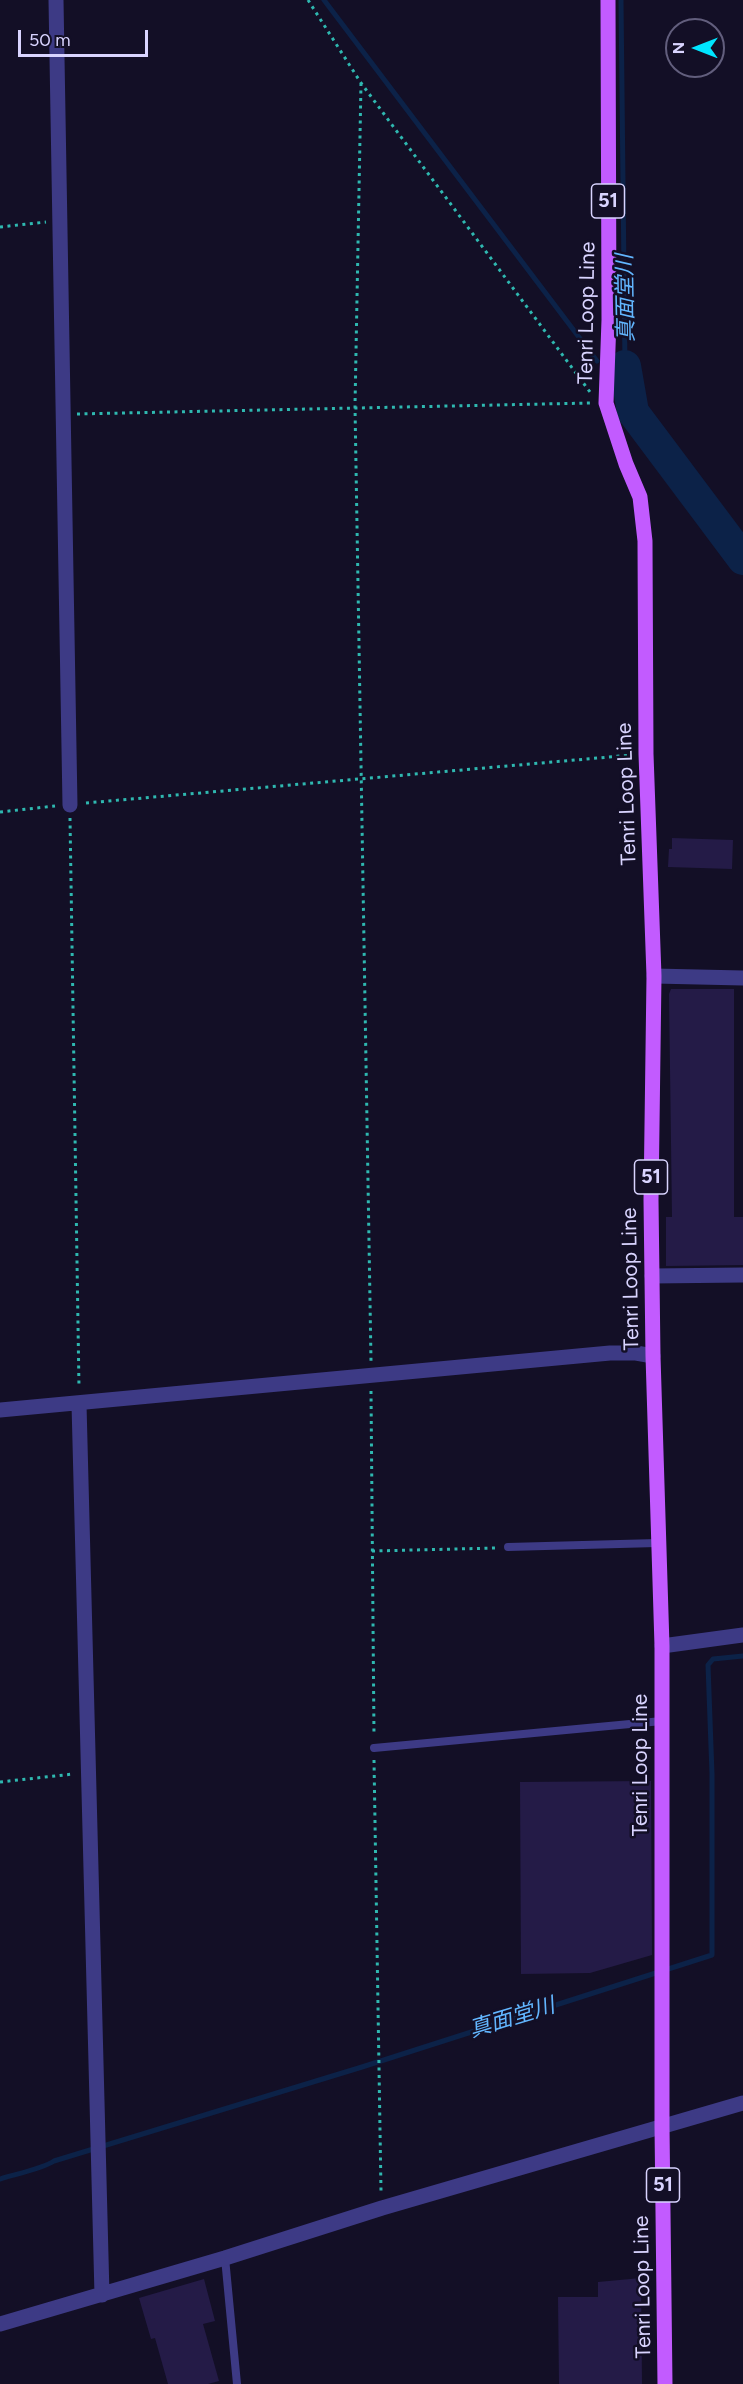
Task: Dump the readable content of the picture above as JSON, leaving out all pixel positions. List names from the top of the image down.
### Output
{
  "streets": {
    "main road": ["51", "Tenri Loop Line"]
  },
  "water": ["真面堂川"],
  "scale_bar": "50 m",
  "north": "left"
}
